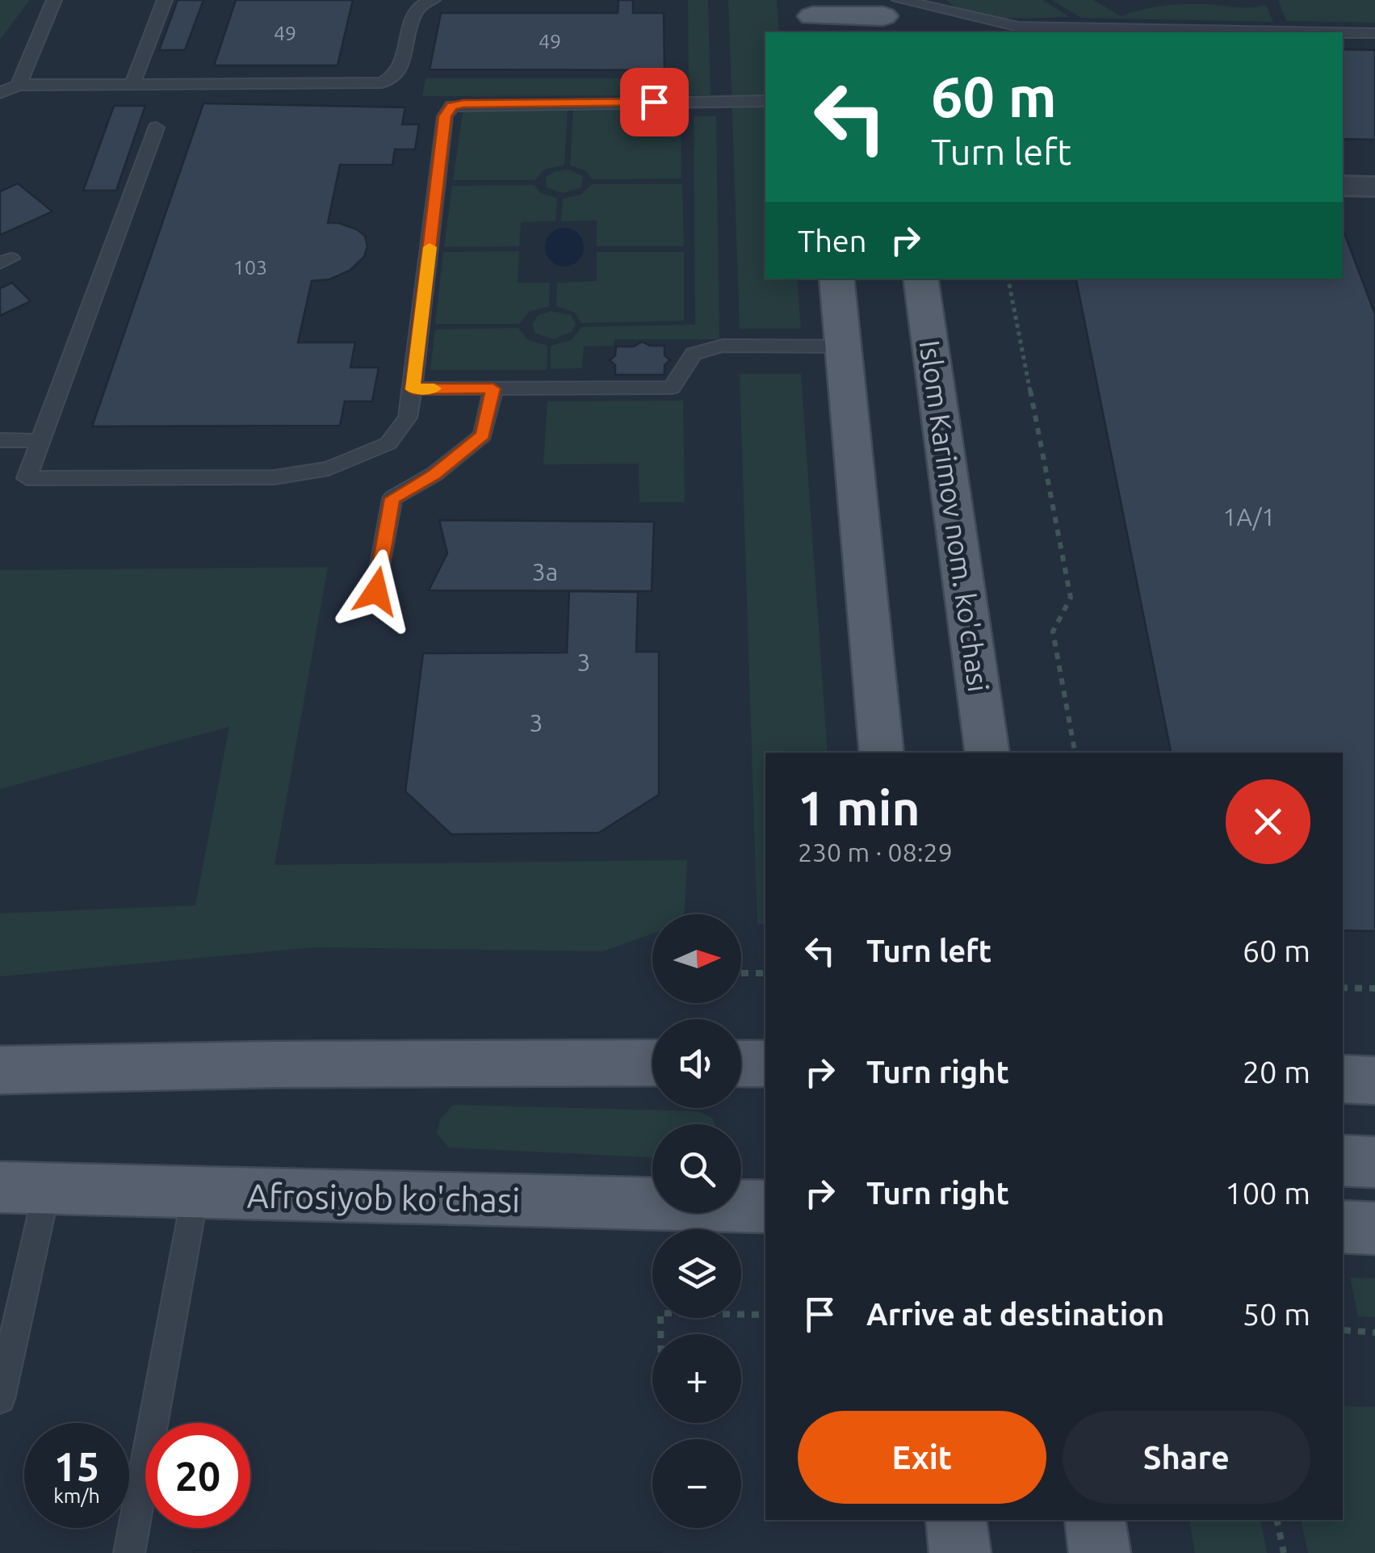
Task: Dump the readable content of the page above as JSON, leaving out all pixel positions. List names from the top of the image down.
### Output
{
  "streets": {
    "main road": ["Islom Karimov nom. ko'chasi", "Afrosiyob ko'chasi"]
  },
  "house_numbers": [
    "49",
    "49",
    "103",
    "1A/1",
    "3a",
    "3",
    "3"
  ],
  "north": "right",
  "page": {
    "turn": ["60 m", "Turn left"],
    "then": "Then",
    "heading": ["1 min", "230 m · 08:29"],
    "list": [
      {
        "name": "Turn left",
        "value": "60 m"
      },
      {
        "name": "Turn right",
        "value": "20 m"
      },
      {
        "name": "Turn right",
        "value": "100 m"
      },
      {
        "name": "Arrive at destination",
        "value": "50 m"
      }
    ],
    "map_buttons": ["+", "−"],
    "buttons": ["Exit", "Share"],
    "speed": "15 km/h",
    "limit": "20"
  }
}
